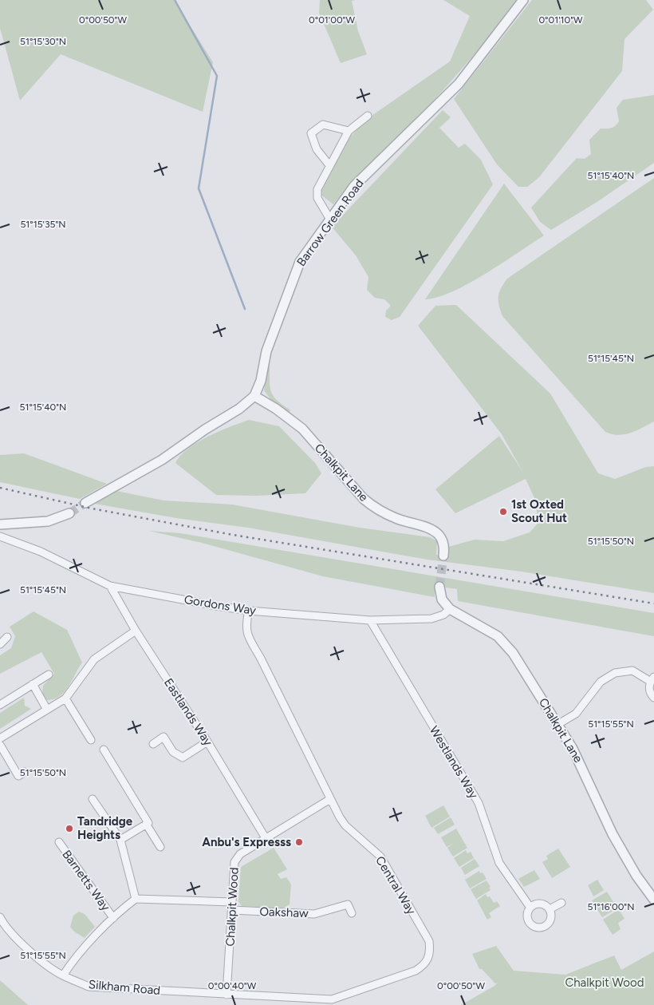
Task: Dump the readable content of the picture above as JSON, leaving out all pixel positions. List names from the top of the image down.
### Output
{
  "streets": {
    "street": [
      "Barrow Green Road",
      "Chalkpit Lane",
      "Gordons Way",
      "Eastlands Way",
      "Westlands Way",
      "Barnetts Way",
      "Central Way",
      "Chalkpit Wood",
      "Oakshaw",
      "Silkham Road"
    ]
  },
  "crossings": [
    ["Barrow Green Road", "Chalkpit Lane"],
    ["Chalkpit Lane", "Gordons Way"],
    ["Gordons Way", "Eastlands Way"],
    ["Gordons Way", "Westlands Way"],
    ["Gordons Way", "Central Way"],
    ["Eastlands Way", "Chalkpit Wood"],
    ["Central Way", "Chalkpit Wood"],
    ["Central Way", "Silkham Road"],
    ["Chalkpit Wood", "Oakshaw"],
    ["Chalkpit Wood", "Silkham Road"]
  ],
  "parks": ["Chalkpit Wood"],
  "places": ["1st Oxted Scout Hut", "Tandridge Heights", "Anbu's Expresss"],
  "coordinates": [
    "0°01'00\"W",
    "0°01'10\"W",
    "0°00'50\"W",
    "51°15'30\"N",
    "51°15'40\"N",
    "51°15'35\"N",
    "51°15'45\"N",
    "51°15'50\"N",
    "51°15'55\"N",
    "51°16'00\"N",
    "0°00'40\"W"
  ]
}
